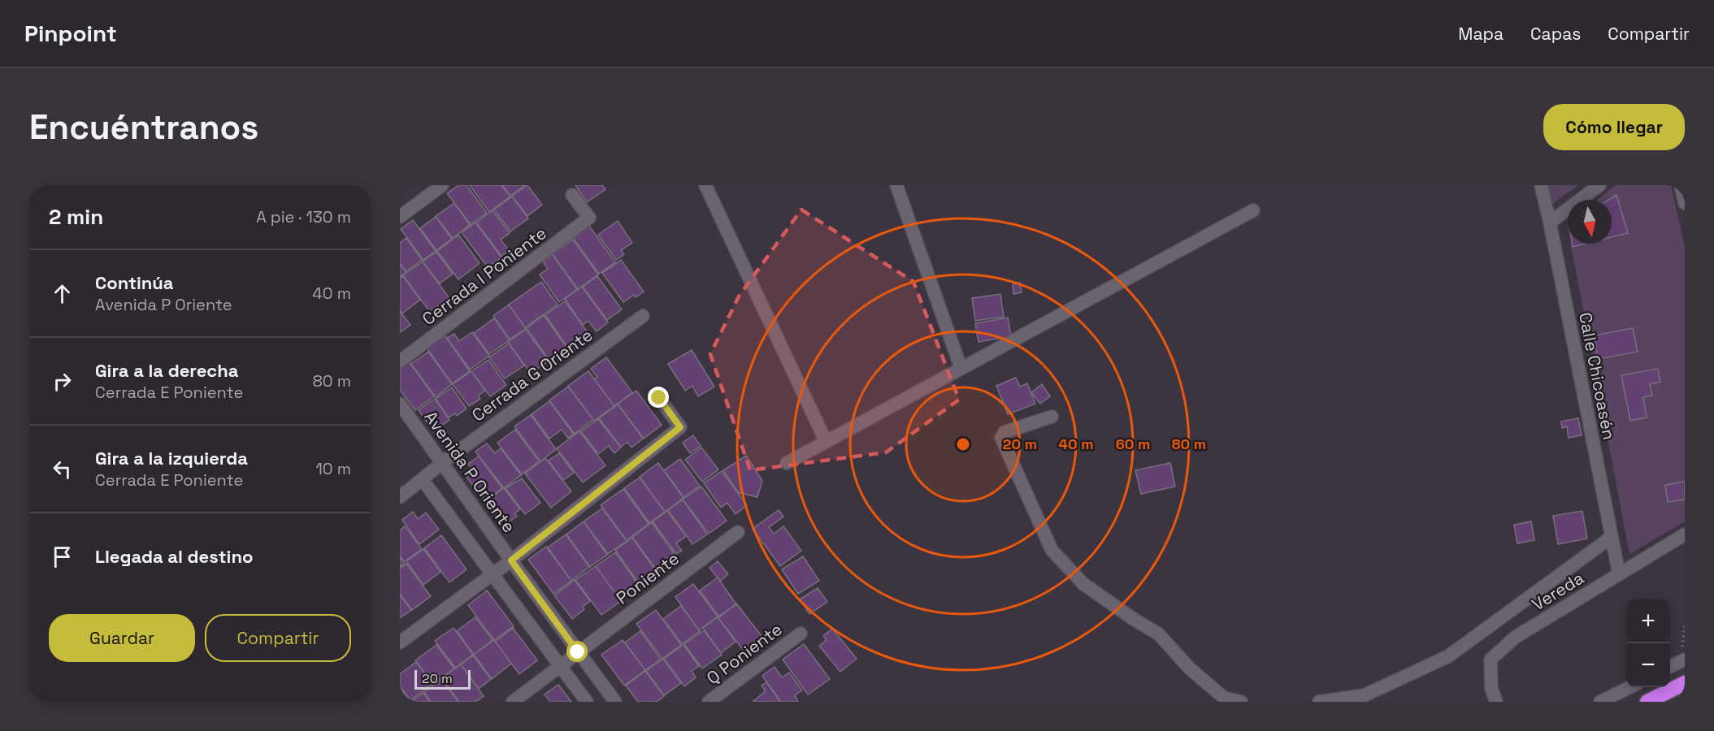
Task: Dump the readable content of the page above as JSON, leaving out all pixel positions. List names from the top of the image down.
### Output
{
  "streets": {
    "street": [
      "Cerrada I Poniente",
      "Cerrada G Oriente",
      "Calle Chicoasén",
      "Avenida P Oriente",
      "Poniente",
      "Vereda",
      "Q Poniente"
    ]
  },
  "crossings": [
    ["Cerrada G Oriente", "Avenida P Oriente"],
    ["Calle Chicoasén", "Vereda"],
    ["Avenida P Oriente", "Poniente"]
  ],
  "scale_bar": "20 m",
  "north": "bottom",
  "page": {
    "header": "Pinpoint",
    "nav": ["Mapa", "Capas", "Compartir"],
    "buttons": [
      "Cómo llegar",
      ["Guardar", "Compartir"]
    ],
    "title": "Encuéntranos",
    "heading": ["2 min", "A pie · 130 m"],
    "list": [
      ["Continúa", "Avenida P Oriente", "40 m"],
      ["Gira a la derecha", "Cerrada E Poniente", "80 m"],
      ["Gira a la izquierda", "Cerrada E Poniente", "10 m"],
      "Llegada al destino"
    ],
    "map_buttons": ["+", "−"],
    "scale": "20 m"
  },
  "rings": [
    "20 m",
    "40 m",
    "60 m",
    "80 m"
  ]
}
